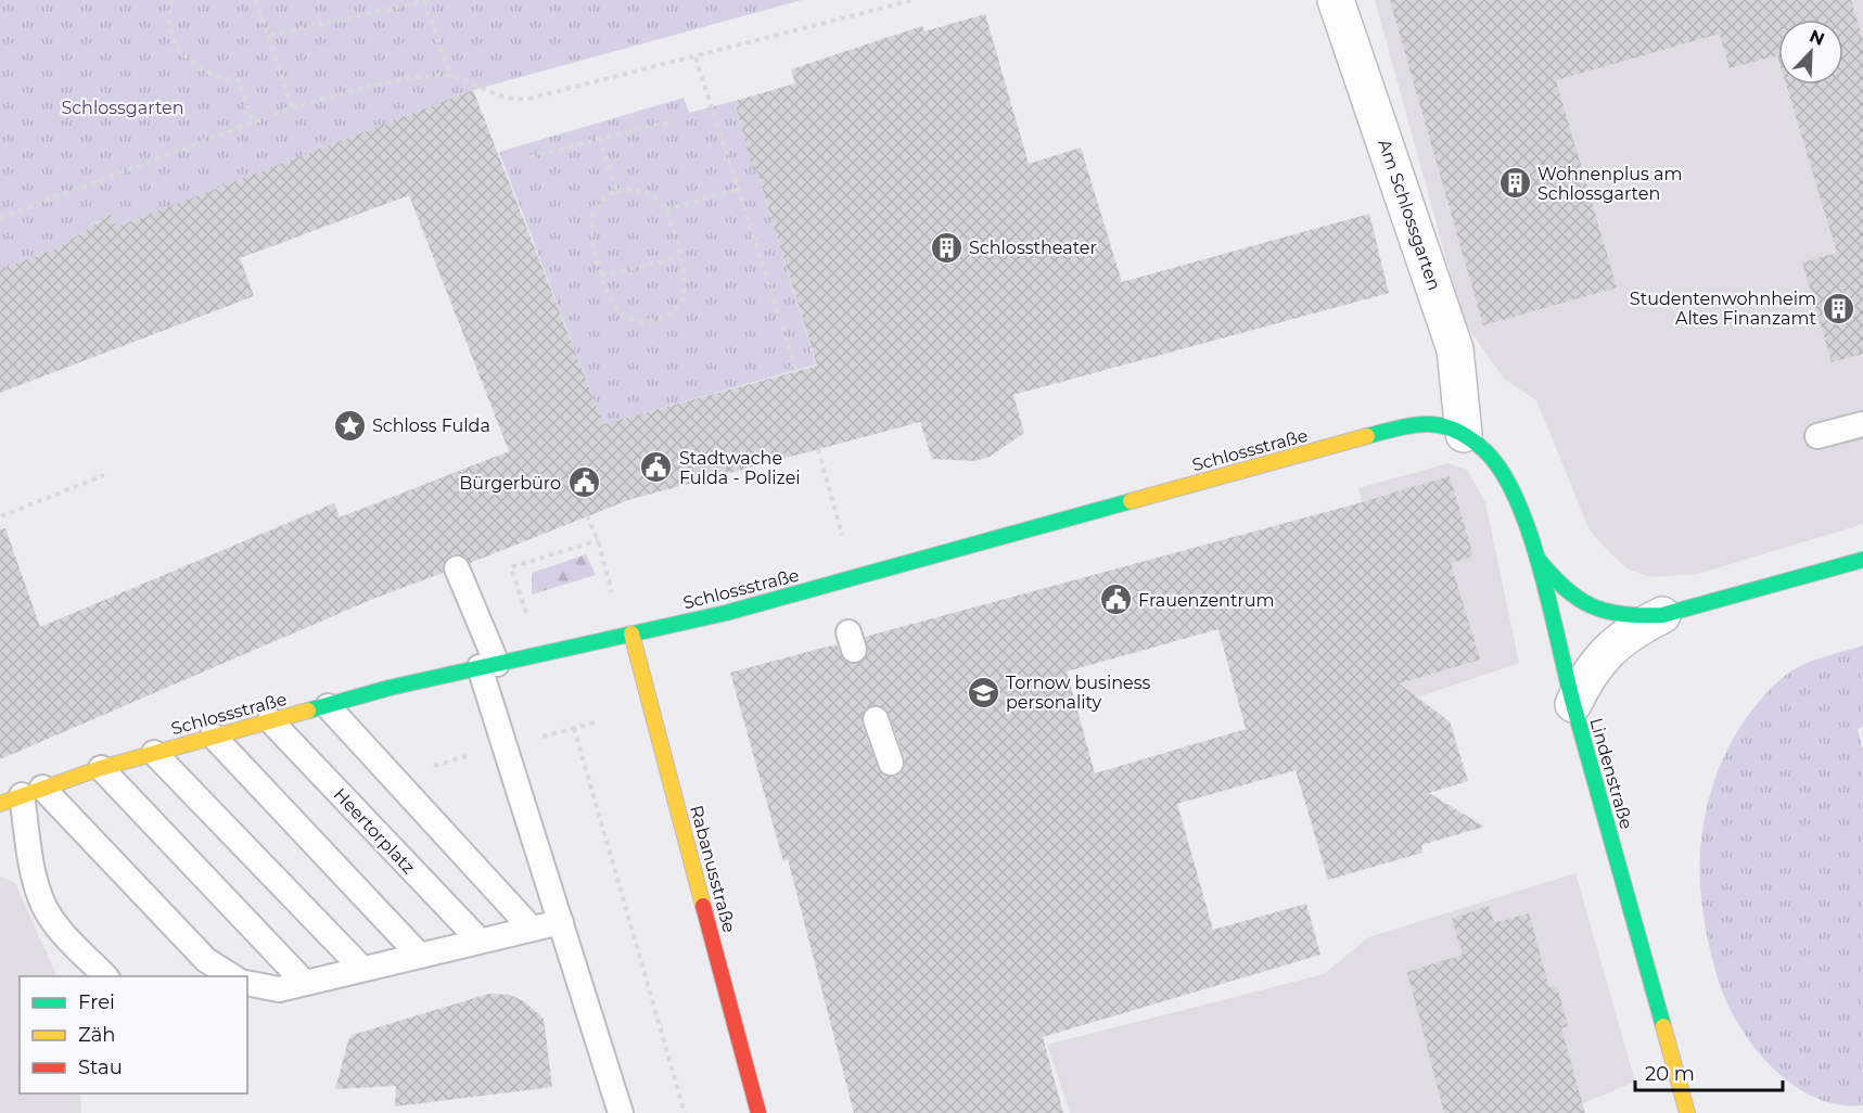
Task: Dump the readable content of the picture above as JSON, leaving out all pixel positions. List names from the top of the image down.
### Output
{
  "streets": {
    "street": [
      "Am Schlossgarten",
      "Schlossstraße",
      "Lindenstraße",
      "Rabanusstraße"
    ],
    "lane": ["Heertorplatz"]
  },
  "crossings": [
    ["Am Schlossgarten", "Schlossstraße"],
    ["Am Schlossgarten", "Lindenstraße"],
    ["Schlossstraße", "Lindenstraße"],
    ["Schlossstraße", "Heertorplatz"],
    ["Schlossstraße", "Rabanusstraße"]
  ],
  "parks": ["Schlossgarten"],
  "places": {
    "building": ["Wohnenplus am Schlossgarten", "Schlosstheater", "Studentenwohnheim Altes Finanzamt"],
    "place": ["Schloss Fulda"],
    "public building": ["Stadtwache Fulda - Polizei", "Bürgerbüro", "Frauenzentrum"],
    "school or university": ["Tornow business personality"]
  },
  "legend": ["Frei", "Zäh", "Stau"],
  "scale_bar": "20 m",
  "north": "top right"
}
